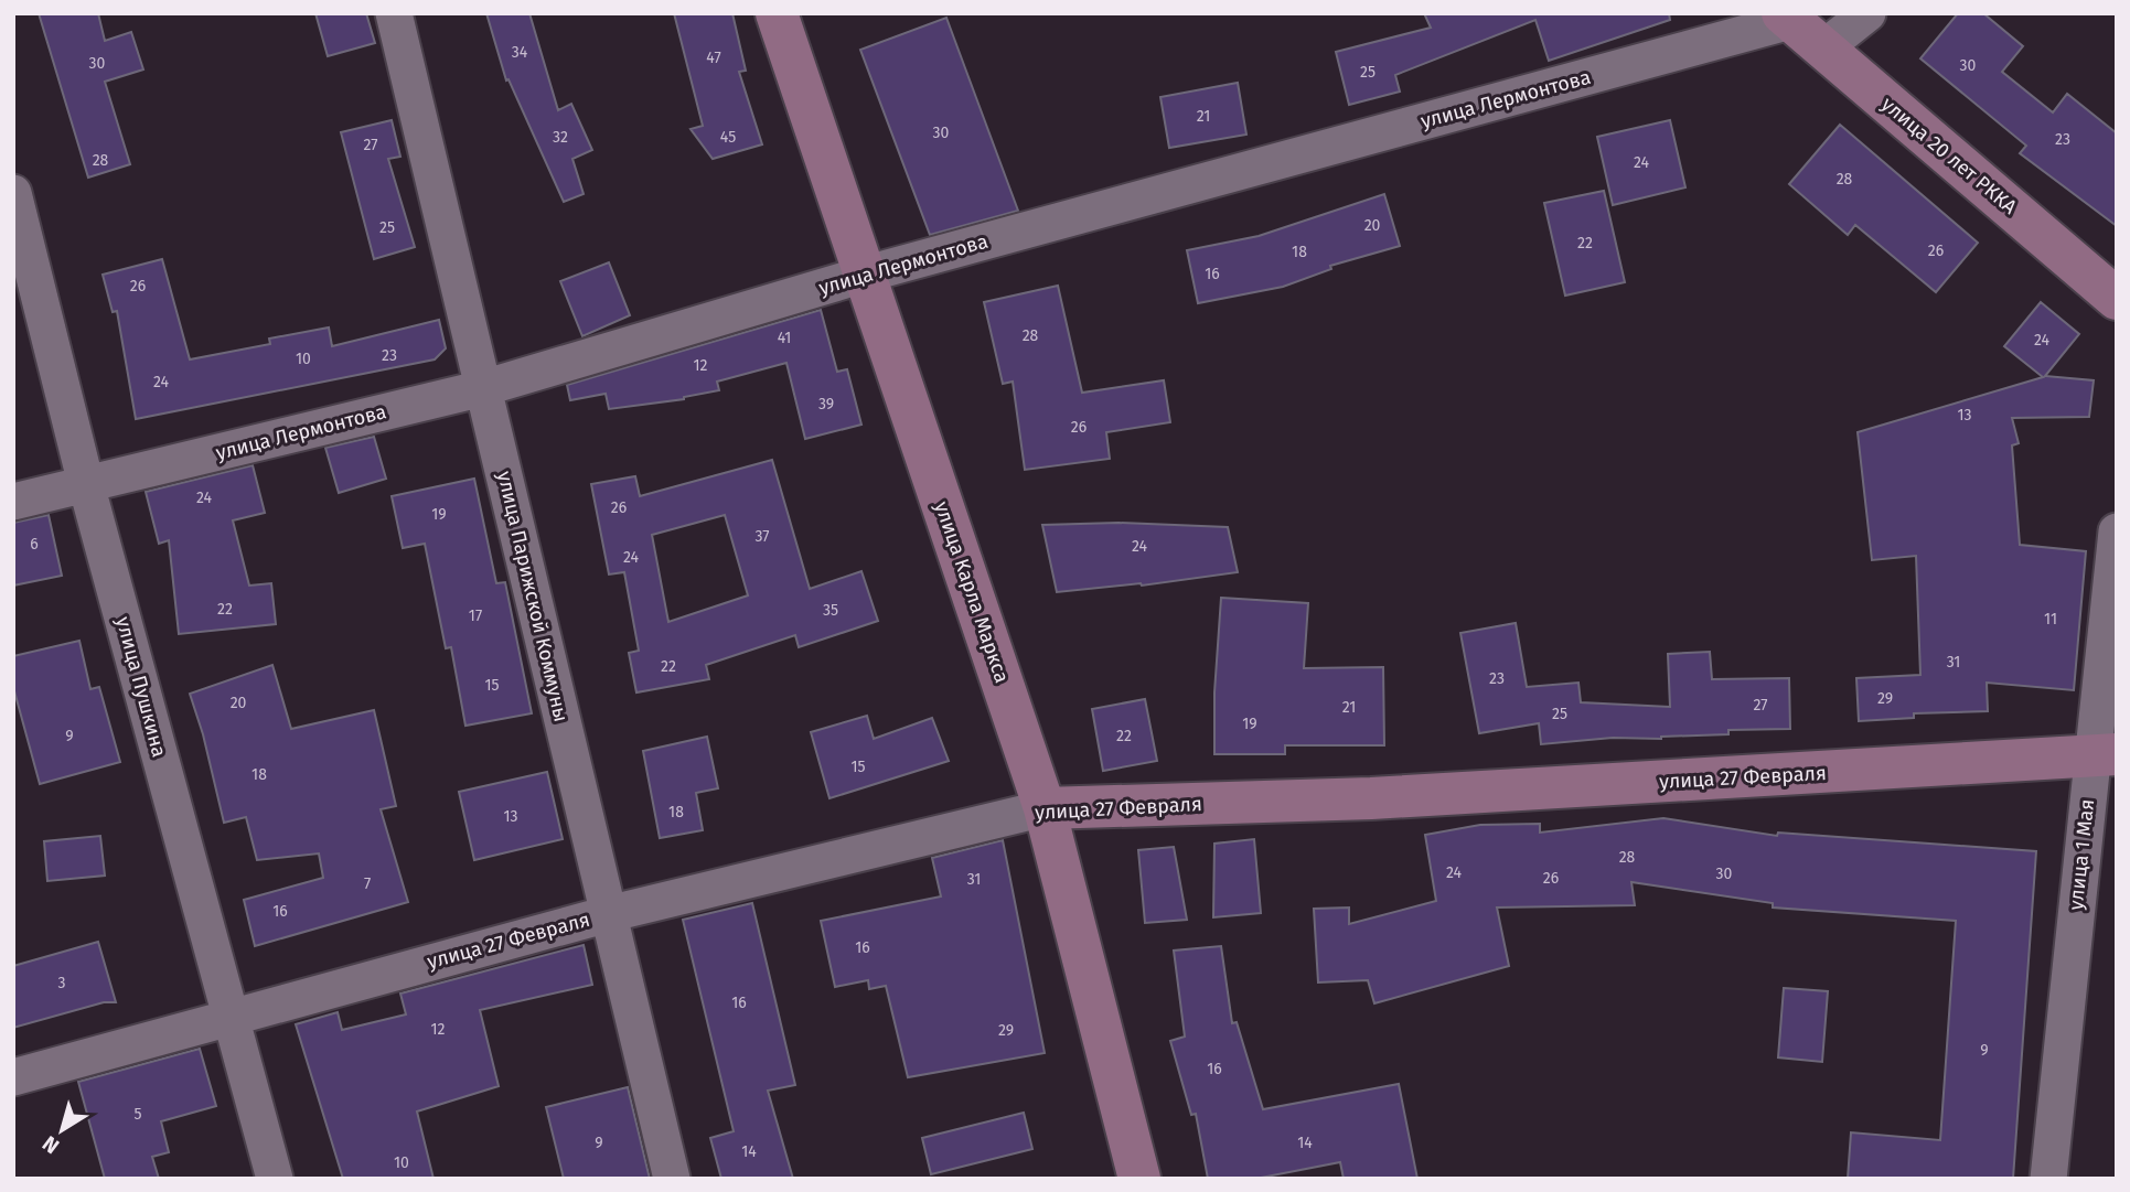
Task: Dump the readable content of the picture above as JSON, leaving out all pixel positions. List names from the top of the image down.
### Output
{
  "streets": {
    "street": [
      "улица Лермонтова",
      "улица 20 лет РККА",
      "улица Карла Маркса",
      "улица Парижской Коммуны",
      "улица Пушкина",
      "улица 27 Февраля",
      "улица 1 Мая"
    ]
  },
  "crossings": [
    ["улица Лермонтова", "улица 20 лет РККА"],
    ["улица Лермонтова", "улица Карла Маркса"],
    ["улица Лермонтова", "улица Парижской Коммуны"],
    ["улица Лермонтова", "улица Пушкина"],
    ["улица Карла Маркса", "улица 27 Февраля"],
    ["улица Парижской Коммуны", "улица 27 Февраля"],
    ["улица Пушкина", "улица 27 Февраля"],
    ["улица 27 Февраля", "улица 1 Мая"]
  ],
  "house_numbers": [
    "34",
    "47",
    "30",
    "30",
    "25",
    "21",
    "30",
    "32",
    "45",
    "23",
    "27",
    "28",
    "24",
    "28",
    "20",
    "25",
    "22",
    "26",
    "18",
    "16",
    "26",
    "28",
    "41",
    "24",
    "23",
    "10",
    "12",
    "24",
    "39",
    "13",
    "26",
    "24",
    "26",
    "19",
    "37",
    "6",
    "24",
    "24",
    "22",
    "35",
    "17",
    "11",
    "31",
    "22",
    "23",
    "15",
    "29",
    "20",
    "27",
    "21",
    "25",
    "19",
    "9",
    "22",
    "15",
    "18",
    "18",
    "13",
    "28",
    "24",
    "30",
    "26",
    "31",
    "7",
    "16",
    "16",
    "3",
    "16",
    "12",
    "29",
    "9",
    "16",
    "5",
    "9",
    "14",
    "14",
    "10"
  ],
  "north": "bottom left"
}
